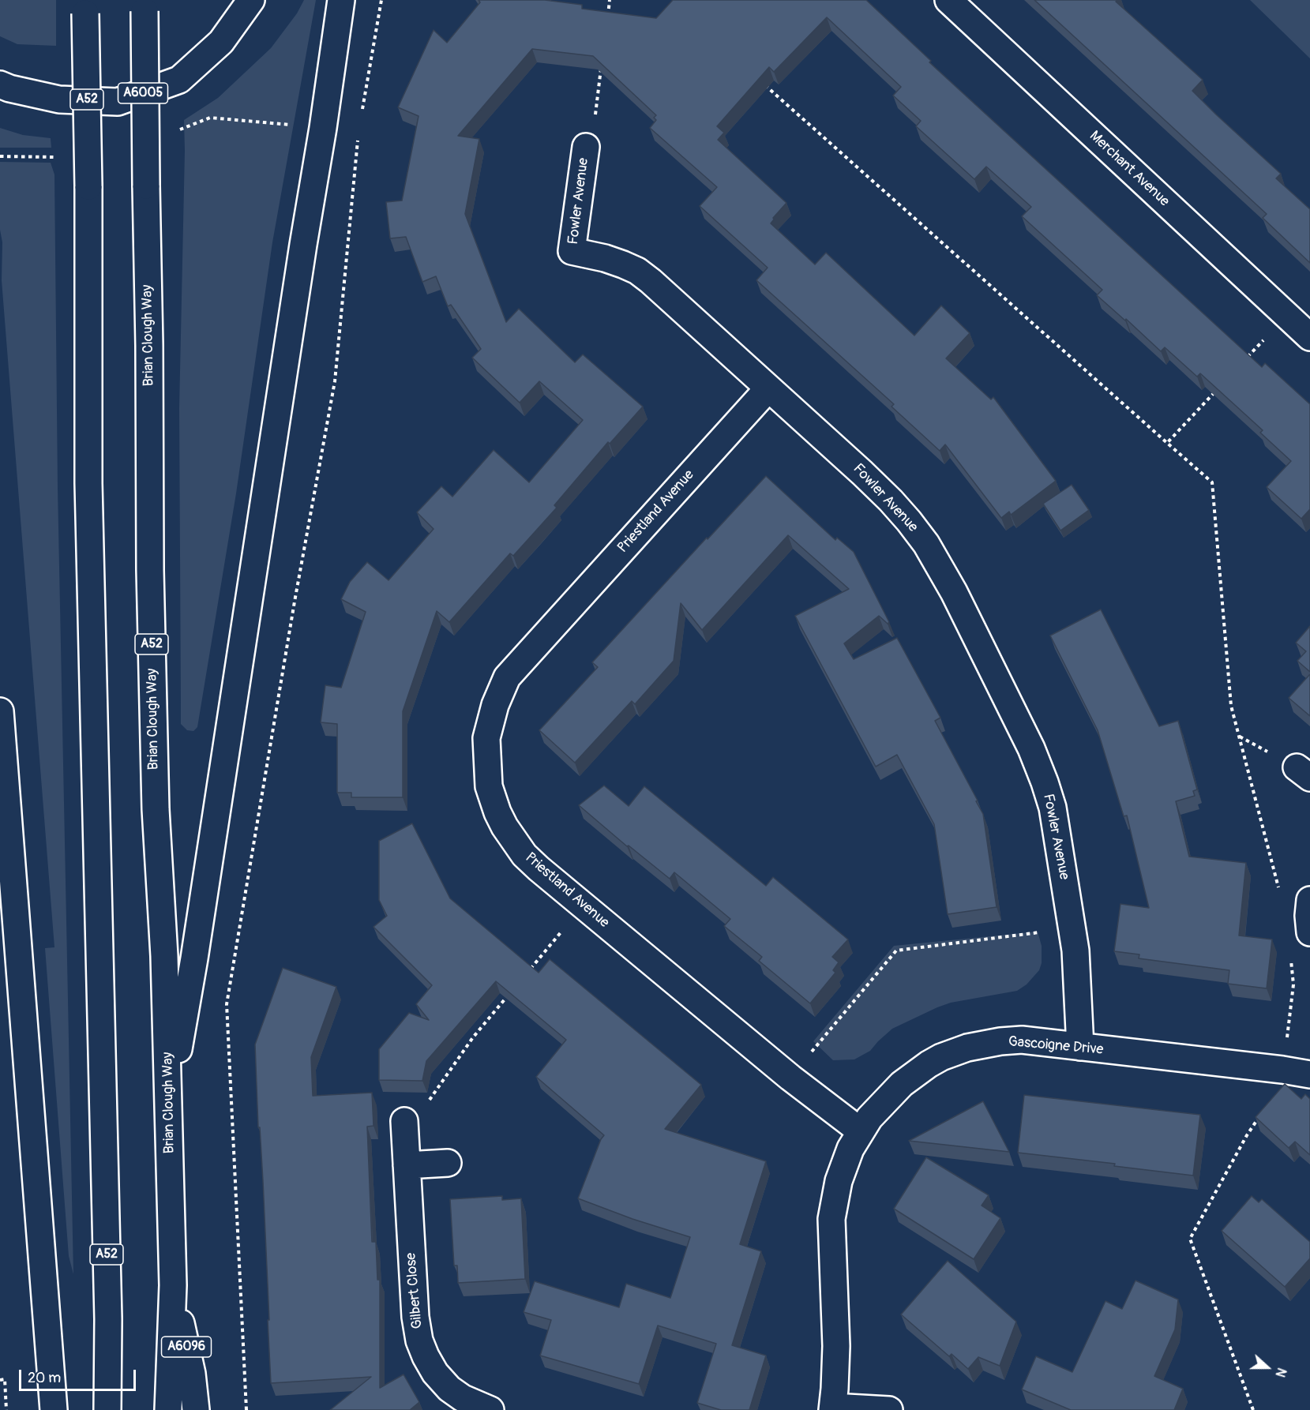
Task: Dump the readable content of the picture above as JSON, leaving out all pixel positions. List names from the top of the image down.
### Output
{
  "streets": {
    "main road": [
      "A6005",
      "A52",
      "Merchant Avenue",
      "Fowler Avenue",
      "Brian Clough Way",
      "Priestland Avenue",
      "Gascoigne Drive",
      "Gilbert Close",
      "A6096"
    ]
  },
  "crossings": [
    ["Fowler Avenue", "Priestland Avenue"],
    ["Fowler Avenue", "Gascoigne Drive"],
    ["Brian Clough Way", "A6096"],
    ["Priestland Avenue", "Gascoigne Drive"]
  ],
  "scale_bar": "20 m",
  "north": "right"
}
